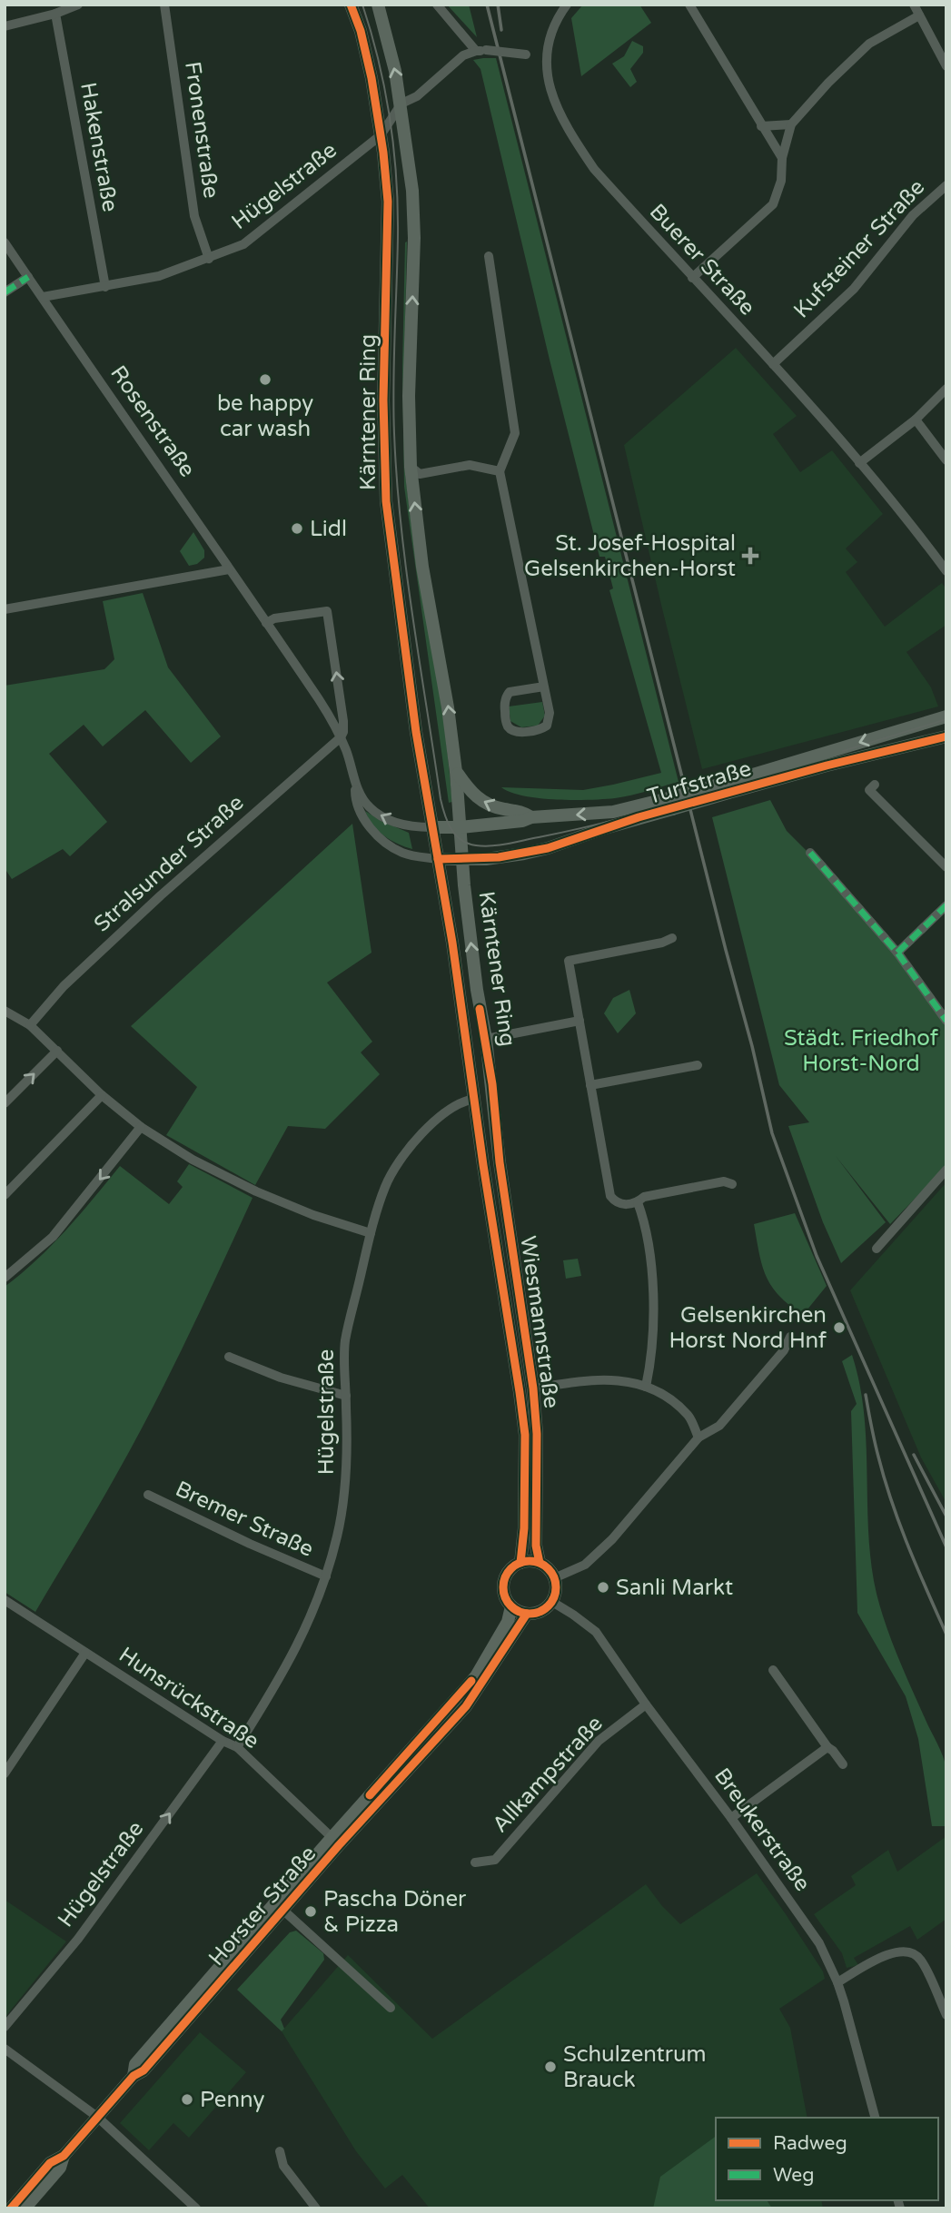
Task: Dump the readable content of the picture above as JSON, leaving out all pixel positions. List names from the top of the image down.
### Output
{
  "streets": {
    "main road": [
      "Kärntener Ring",
      "Turfstraße",
      "Wiesmannstraße",
      "Horster Straße"
    ],
    "street": [
      "Fronenstraße",
      "Hakenstraße",
      "Hügelstraße",
      "Kufsteiner Straße",
      "Buerer Straße",
      "Rosenstraße",
      "Stralsunder Straße",
      "Bremer Straße",
      "Hunsrückstraße",
      "Allkampstraße",
      "Breukerstraße"
    ]
  },
  "crossings": [
    ["Fronenstraße", "Hügelstraße"],
    ["Hakenstraße", "Hügelstraße"],
    ["Hügelstraße", "Kärntener Ring"],
    ["Hügelstraße", "Rosenstraße"],
    ["Hügelstraße", "Bremer Straße"],
    ["Hügelstraße", "Hunsrückstraße"],
    ["Kufsteiner Straße", "Buerer Straße"],
    ["Kärntener Ring", "Rosenstraße"],
    ["Kärntener Ring", "Turfstraße"],
    ["Kärntener Ring", "Wiesmannstraße"],
    ["Rosenstraße", "Stralsunder Straße"],
    ["Wiesmannstraße", "Breukerstraße"],
    ["Wiesmannstraße", "Horster Straße"],
    ["Hunsrückstraße", "Horster Straße"],
    ["Allkampstraße", "Breukerstraße"],
    ["Breukerstraße", "Horster Straße"]
  ],
  "parks": ["Städt. Friedhof Horst-Nord"],
  "places": {
    "other": [
      "be happy car wash",
      "Lidl",
      "Gelsenkirchen Horst Nord Hnf",
      "Sanli Markt",
      "Pascha Döner & Pizza",
      "Schulzentrum Brauck",
      "Penny"
    ],
    "health": ["St. Josef-Hospital Gelsenkirchen-Horst"]
  },
  "legend": ["Radweg", "Weg"]
}
